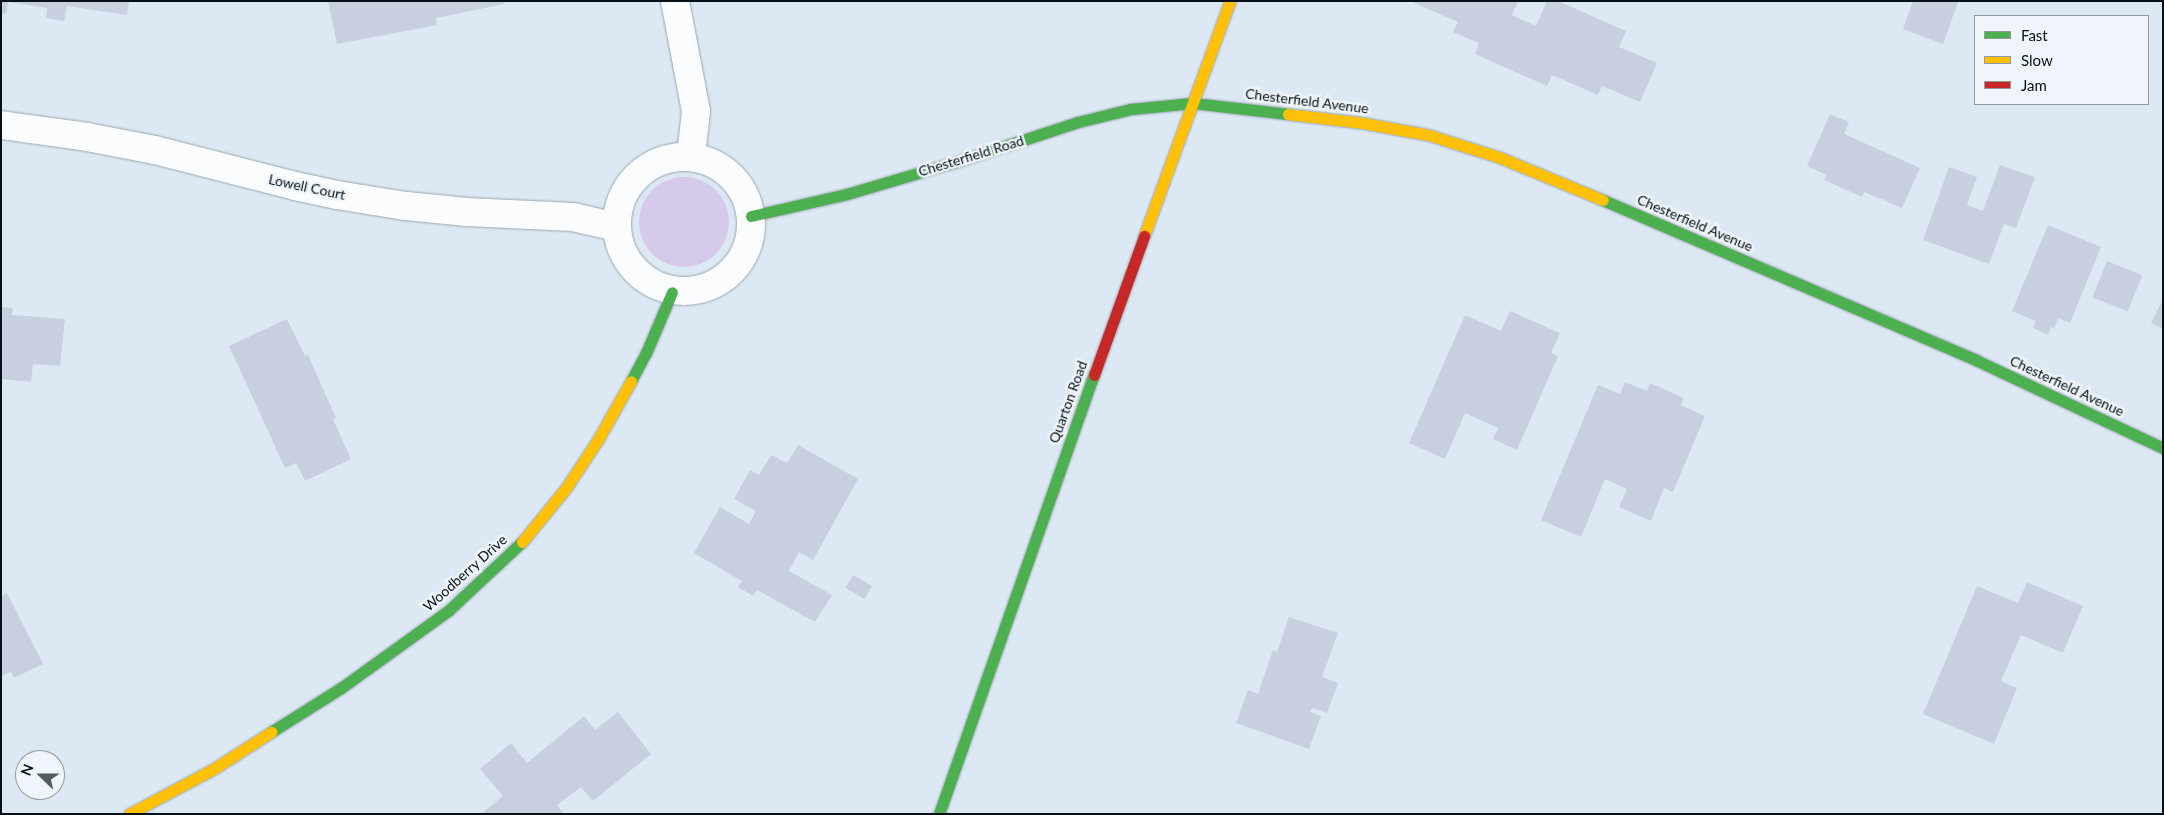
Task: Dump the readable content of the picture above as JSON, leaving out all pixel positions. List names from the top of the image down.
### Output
{
  "streets": {
    "street": [
      "Chesterfield Avenue",
      "Chesterfield Road",
      "Lowell Court",
      "Quarton Road",
      "Woodberry Drive"
    ]
  },
  "crossings": [
    ["Chesterfield Avenue", "Chesterfield Road"],
    ["Chesterfield Avenue", "Quarton Road"],
    ["Chesterfield Road", "Lowell Court"],
    ["Chesterfield Road", "Quarton Road"],
    ["Chesterfield Road", "Woodberry Drive"],
    ["Lowell Court", "Woodberry Drive"]
  ],
  "legend": ["Fast", "Slow", "Jam"],
  "north": "left"
}
